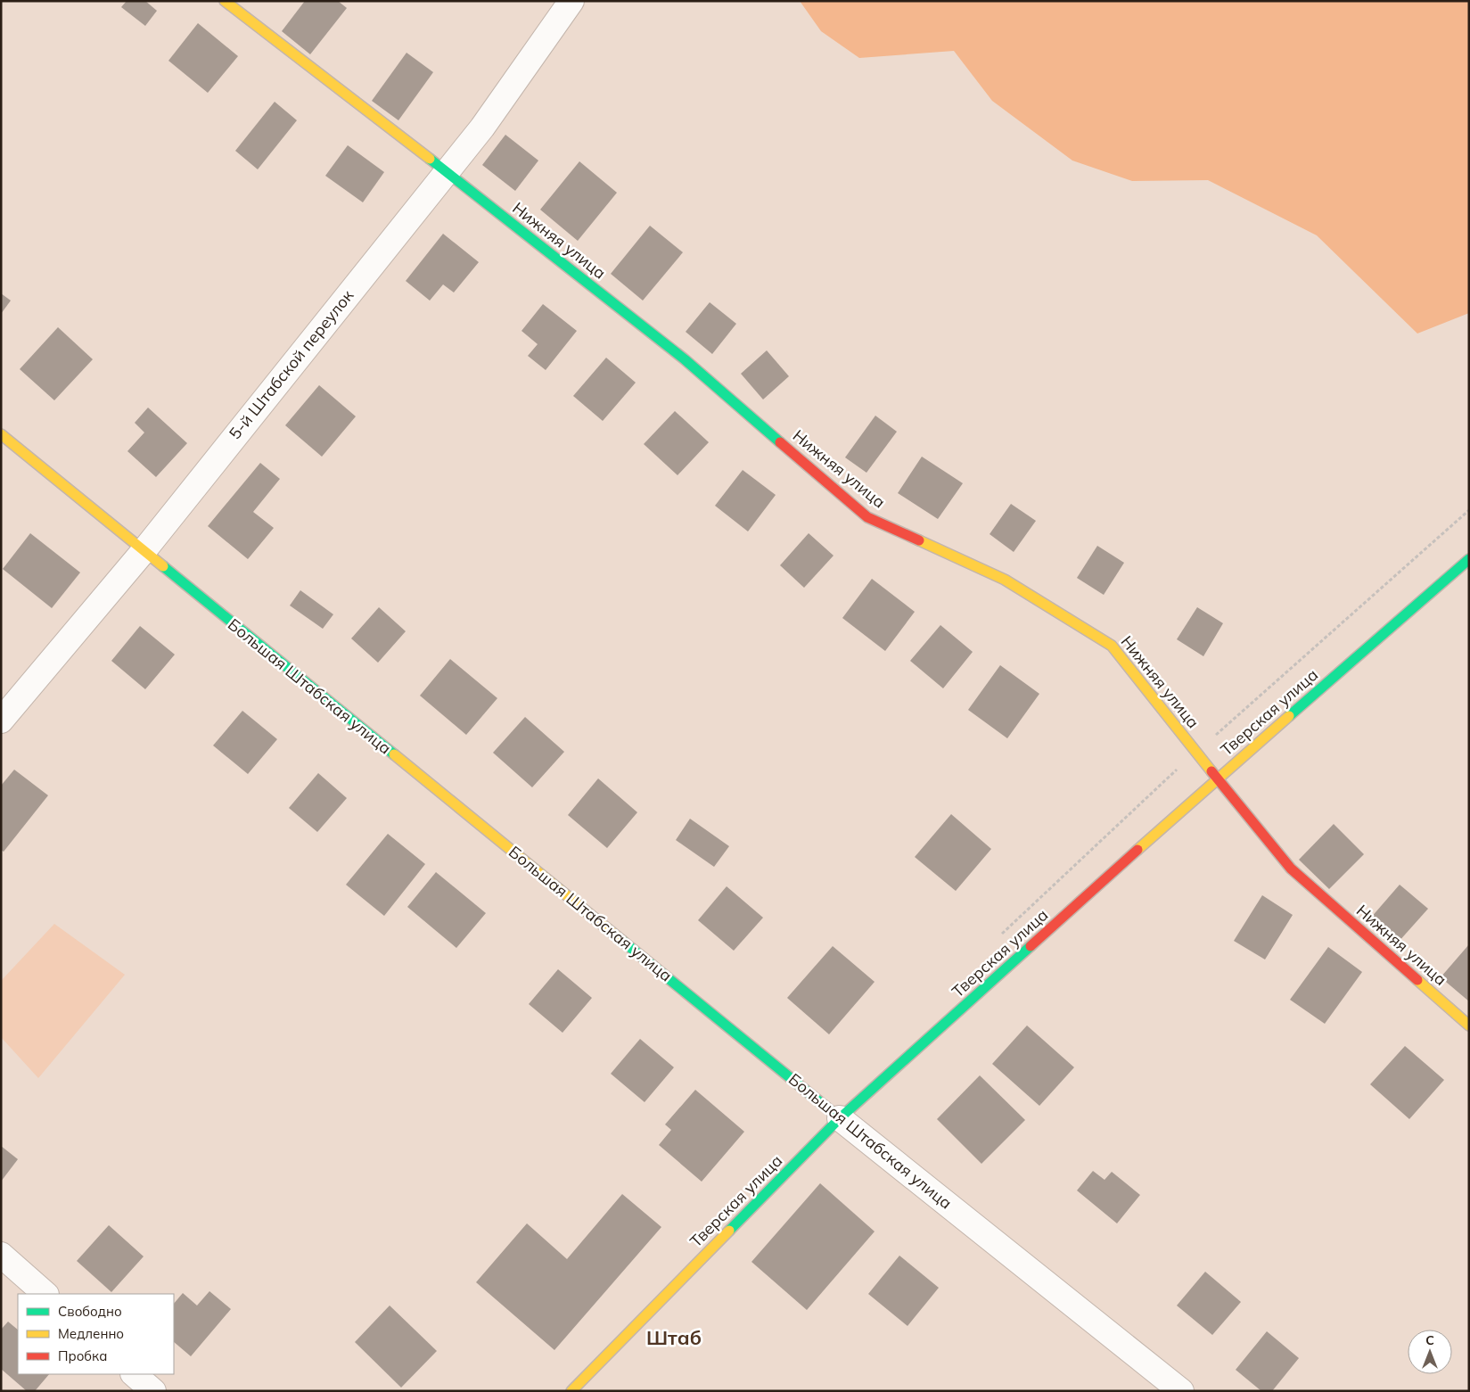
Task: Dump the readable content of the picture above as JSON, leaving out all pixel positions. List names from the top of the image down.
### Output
{
  "streets": {
    "main road": ["Нижняя улица", "Большая Штабская улица", "Тверская улица"],
    "street": ["5-й Штабской переулок"]
  },
  "crossings": [
    ["Нижняя улица", "5-й Штабской переулок"],
    ["Нижняя улица", "Тверская улица"],
    ["5-й Штабской переулок", "Большая Штабская улица"],
    ["Большая Штабская улица", "Тверская улица"]
  ],
  "districts": ["Штаб"],
  "legend": ["Свободно", "Медленно", "Пробка"],
  "north": "top"
}
